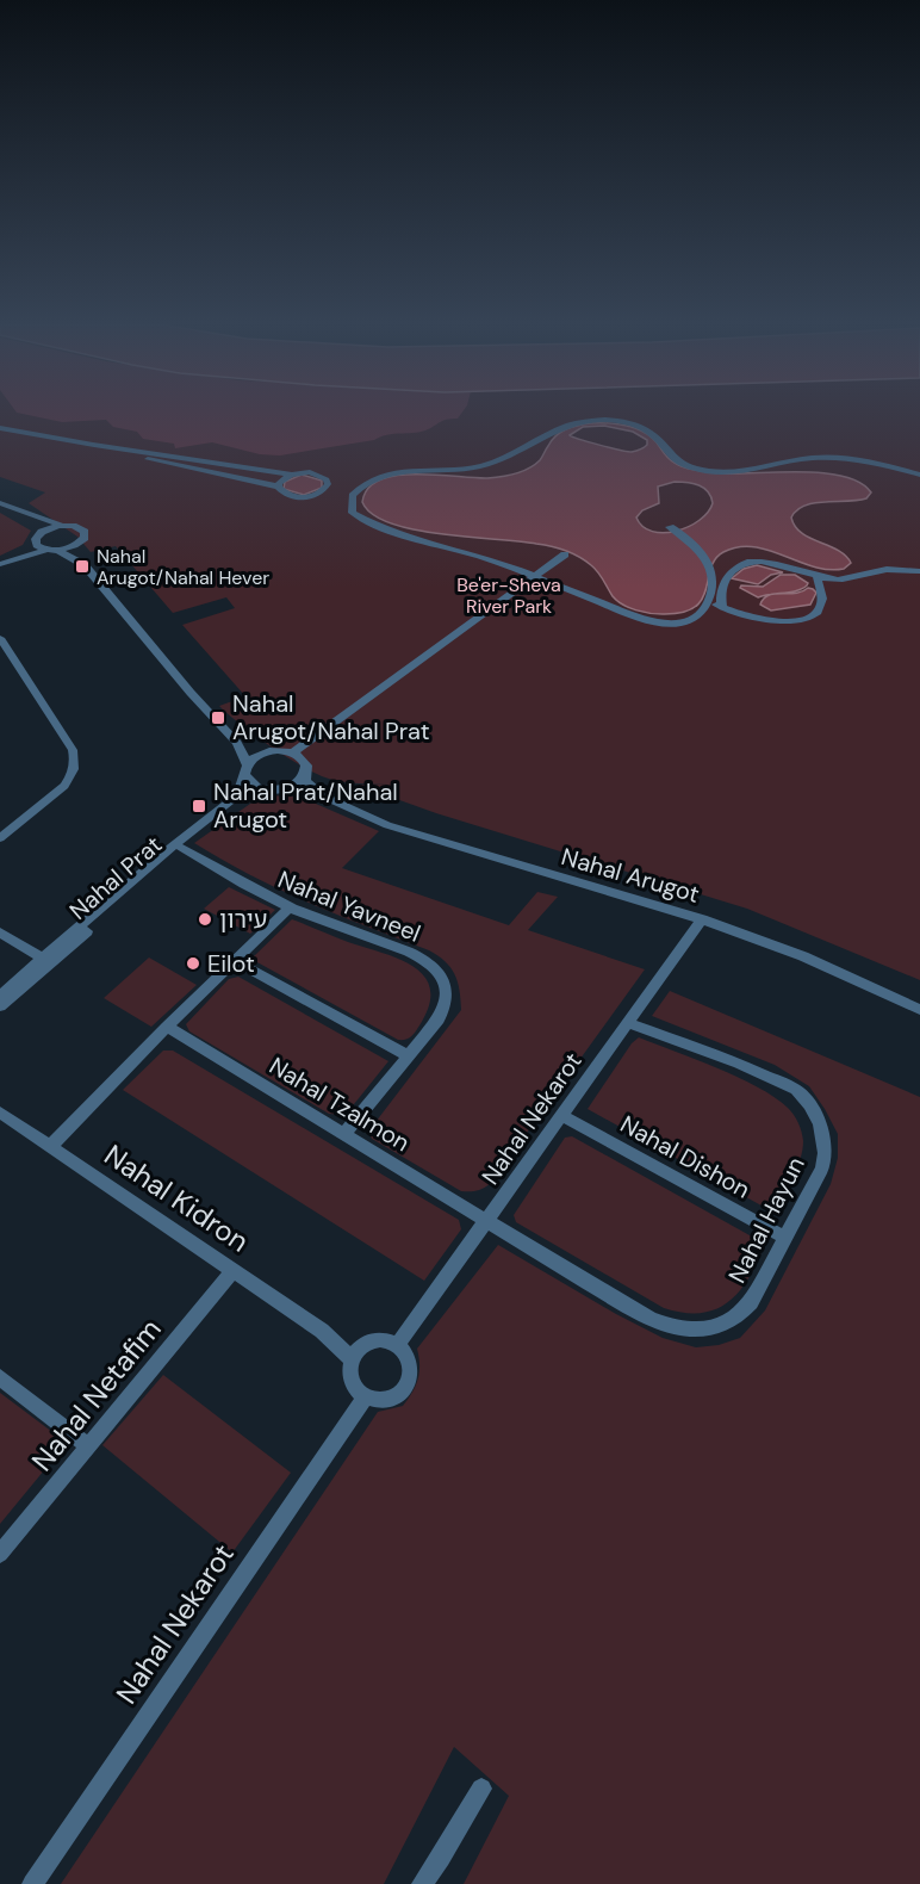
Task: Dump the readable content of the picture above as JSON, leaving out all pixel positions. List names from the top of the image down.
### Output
{
  "streets": {
    "street": [
      "Nahal Arugot",
      "Nahal Prat",
      "Nahal Yavneel",
      "Nahal Tzalmon",
      "Nahal Nekarot",
      "Nahal Dishon",
      "Nahal Kidron",
      "Nahal Hayun",
      "Nahal Netafim"
    ]
  },
  "crossings": [
    ["Nahal Arugot", "Nahal Prat"],
    ["Nahal Arugot", "Nahal Nekarot"],
    ["Nahal Prat", "Nahal Yavneel"],
    ["Nahal Yavneel", "Nahal Tzalmon"],
    ["Nahal Tzalmon", "Nahal Nekarot"],
    ["Nahal Tzalmon", "Nahal Hayun"],
    ["Nahal Nekarot", "Nahal Dishon"],
    ["Nahal Nekarot", "Nahal Kidron"],
    ["Nahal Nekarot", "Nahal Hayun"],
    ["Nahal Dishon", "Nahal Hayun"],
    ["Nahal Kidron", "Nahal Netafim"]
  ],
  "parks": ["Be'er-Sheva River Park"],
  "places": {
    "transit": ["Nahal Arugot/Nahal Hever", "Nahal Arugot/Nahal Prat", "Nahal Prat/Nahal Arugot"],
    "other": ["עירון", "Eilot"]
  }
}
